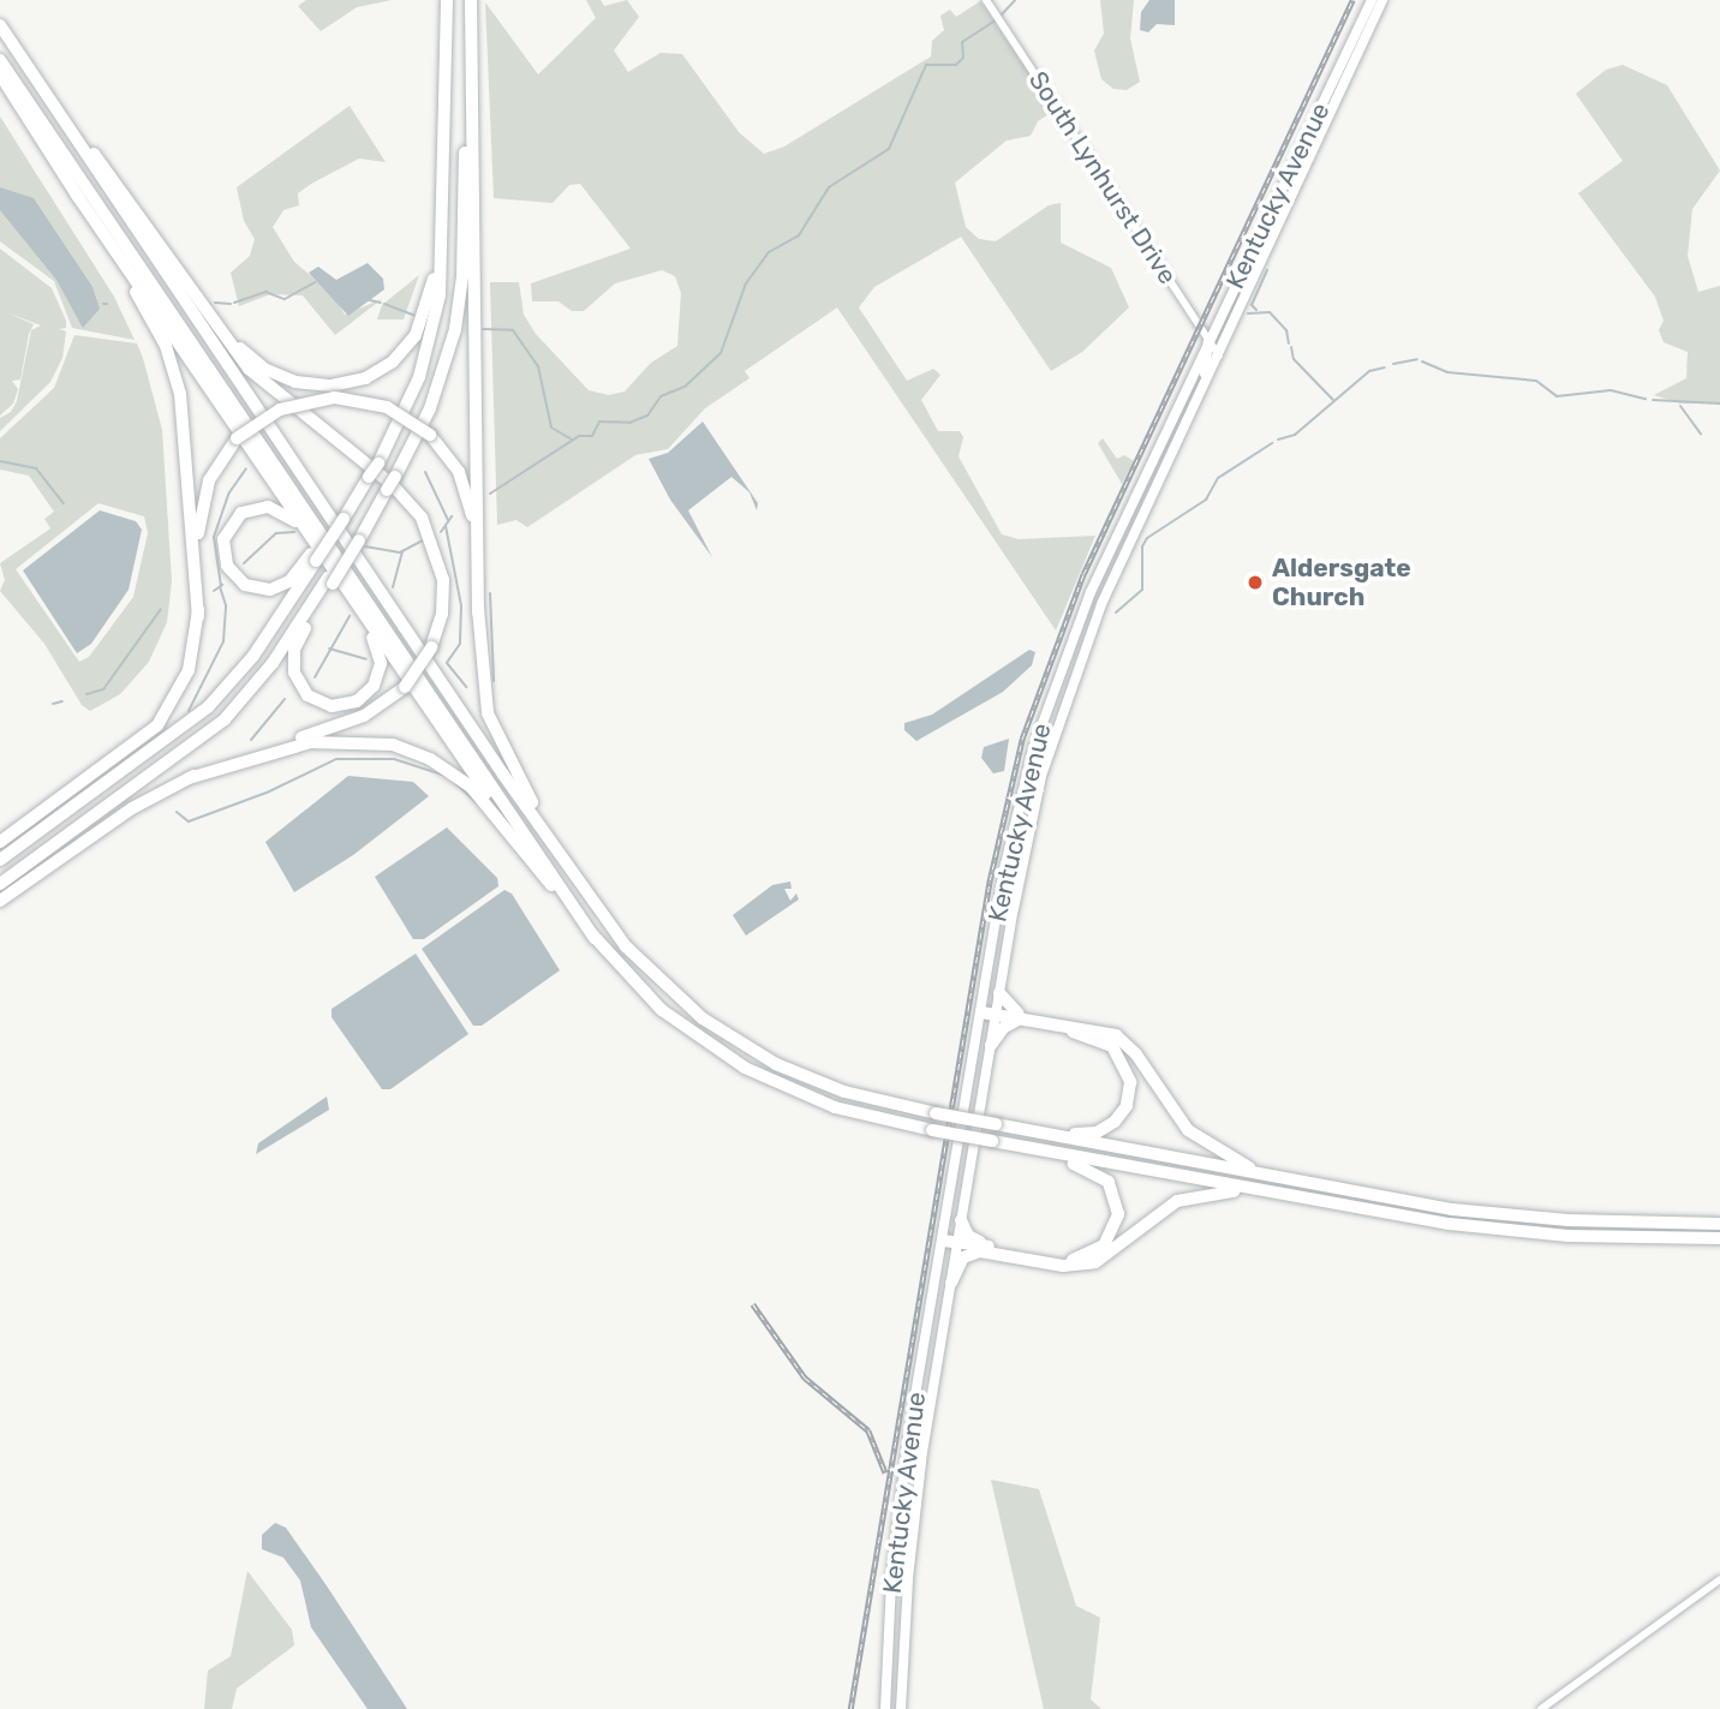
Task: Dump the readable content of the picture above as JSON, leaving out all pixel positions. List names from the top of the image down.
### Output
{
  "streets": {
    "main road": ["South Lynhurst Drive", "Kentucky Avenue"]
  },
  "crossings": [
    ["South Lynhurst Drive", "Kentucky Avenue"]
  ],
  "places": ["Aldersgate Church"]
}
